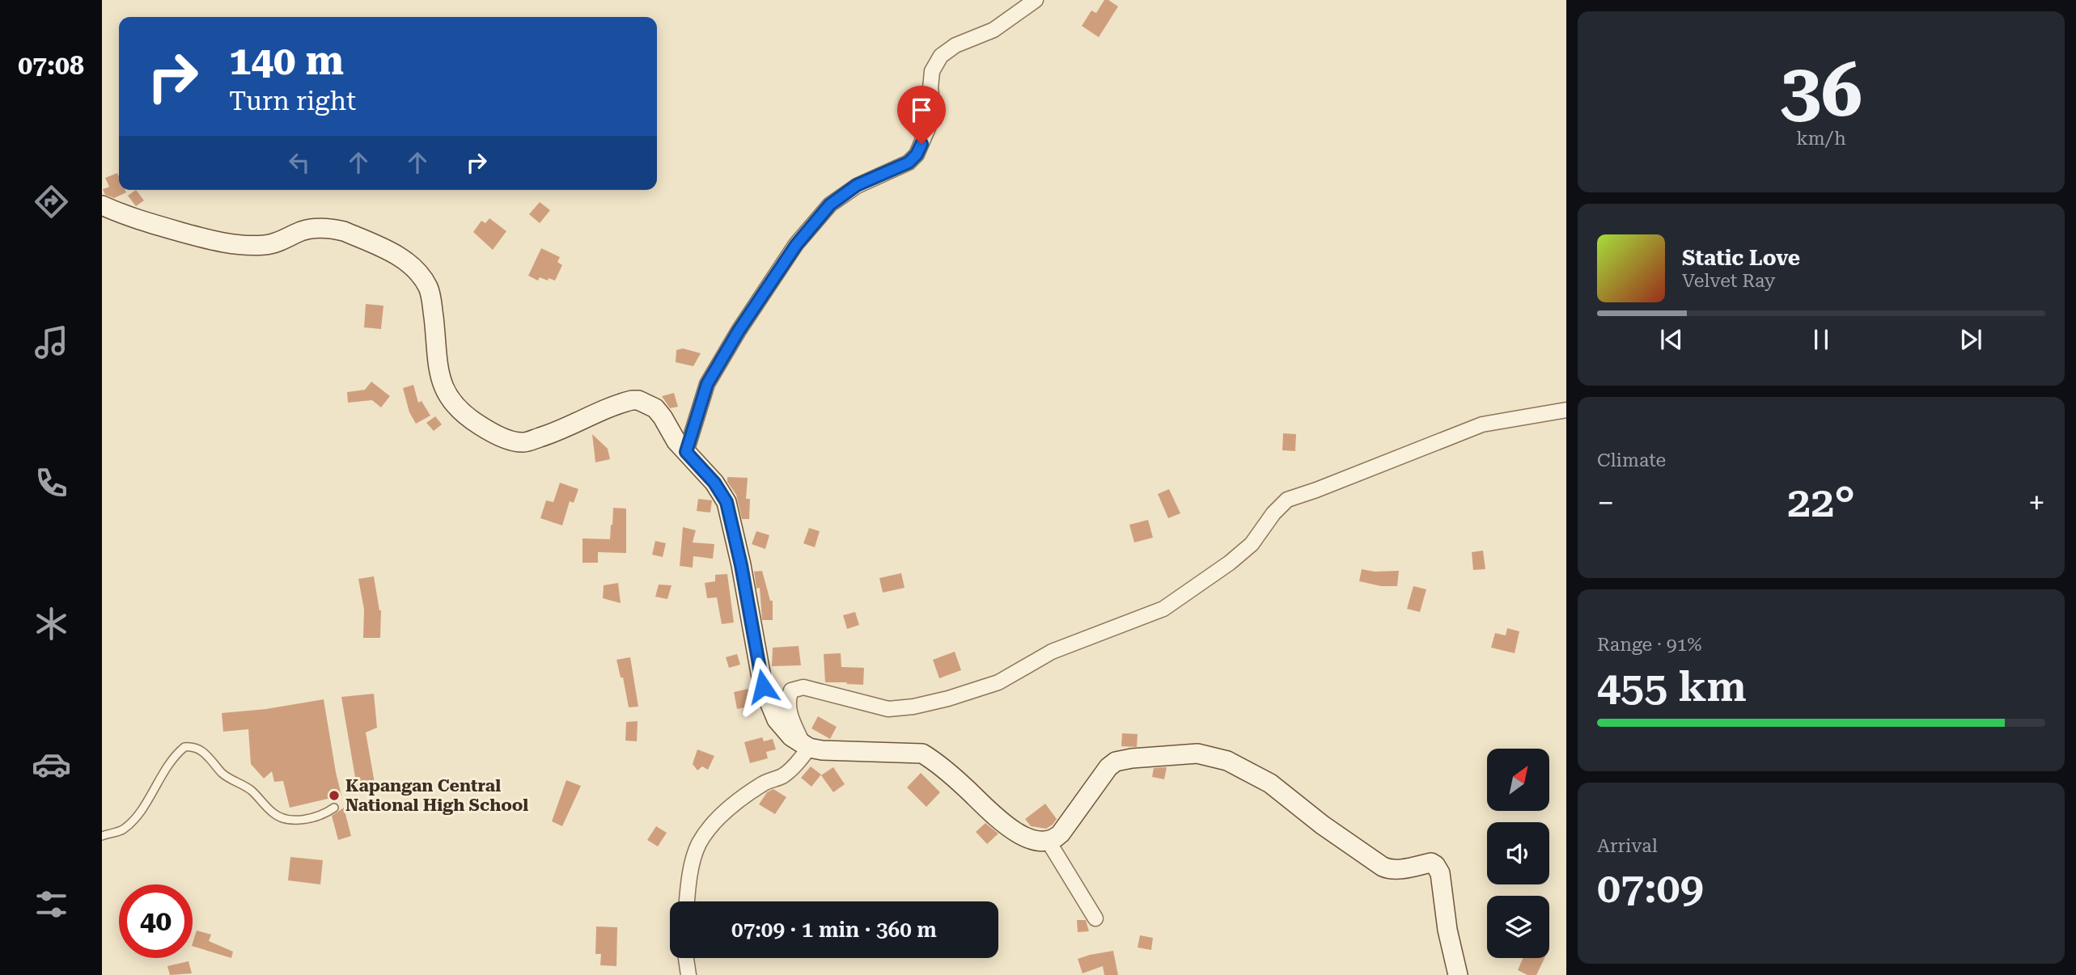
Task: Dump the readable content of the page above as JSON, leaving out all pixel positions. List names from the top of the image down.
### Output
{
  "places": ["Kapangan Central National High School"],
  "north": "top right",
  "page": {
    "tabs": "07:08",
    "tile": [
      ["36", "km/h"],
      "Climate",
      ["Range · 91%", "455 km"],
      ["Arrival", "07:09"]
    ],
    "turn": ["140 m", "Turn right"],
    "song": ["Static Love", "Velvet Ray"],
    "heat": ["−", "22°", "+"],
    "limit": "40",
    "trip": "07:09 · 1 min · 360 m"
  }
}
